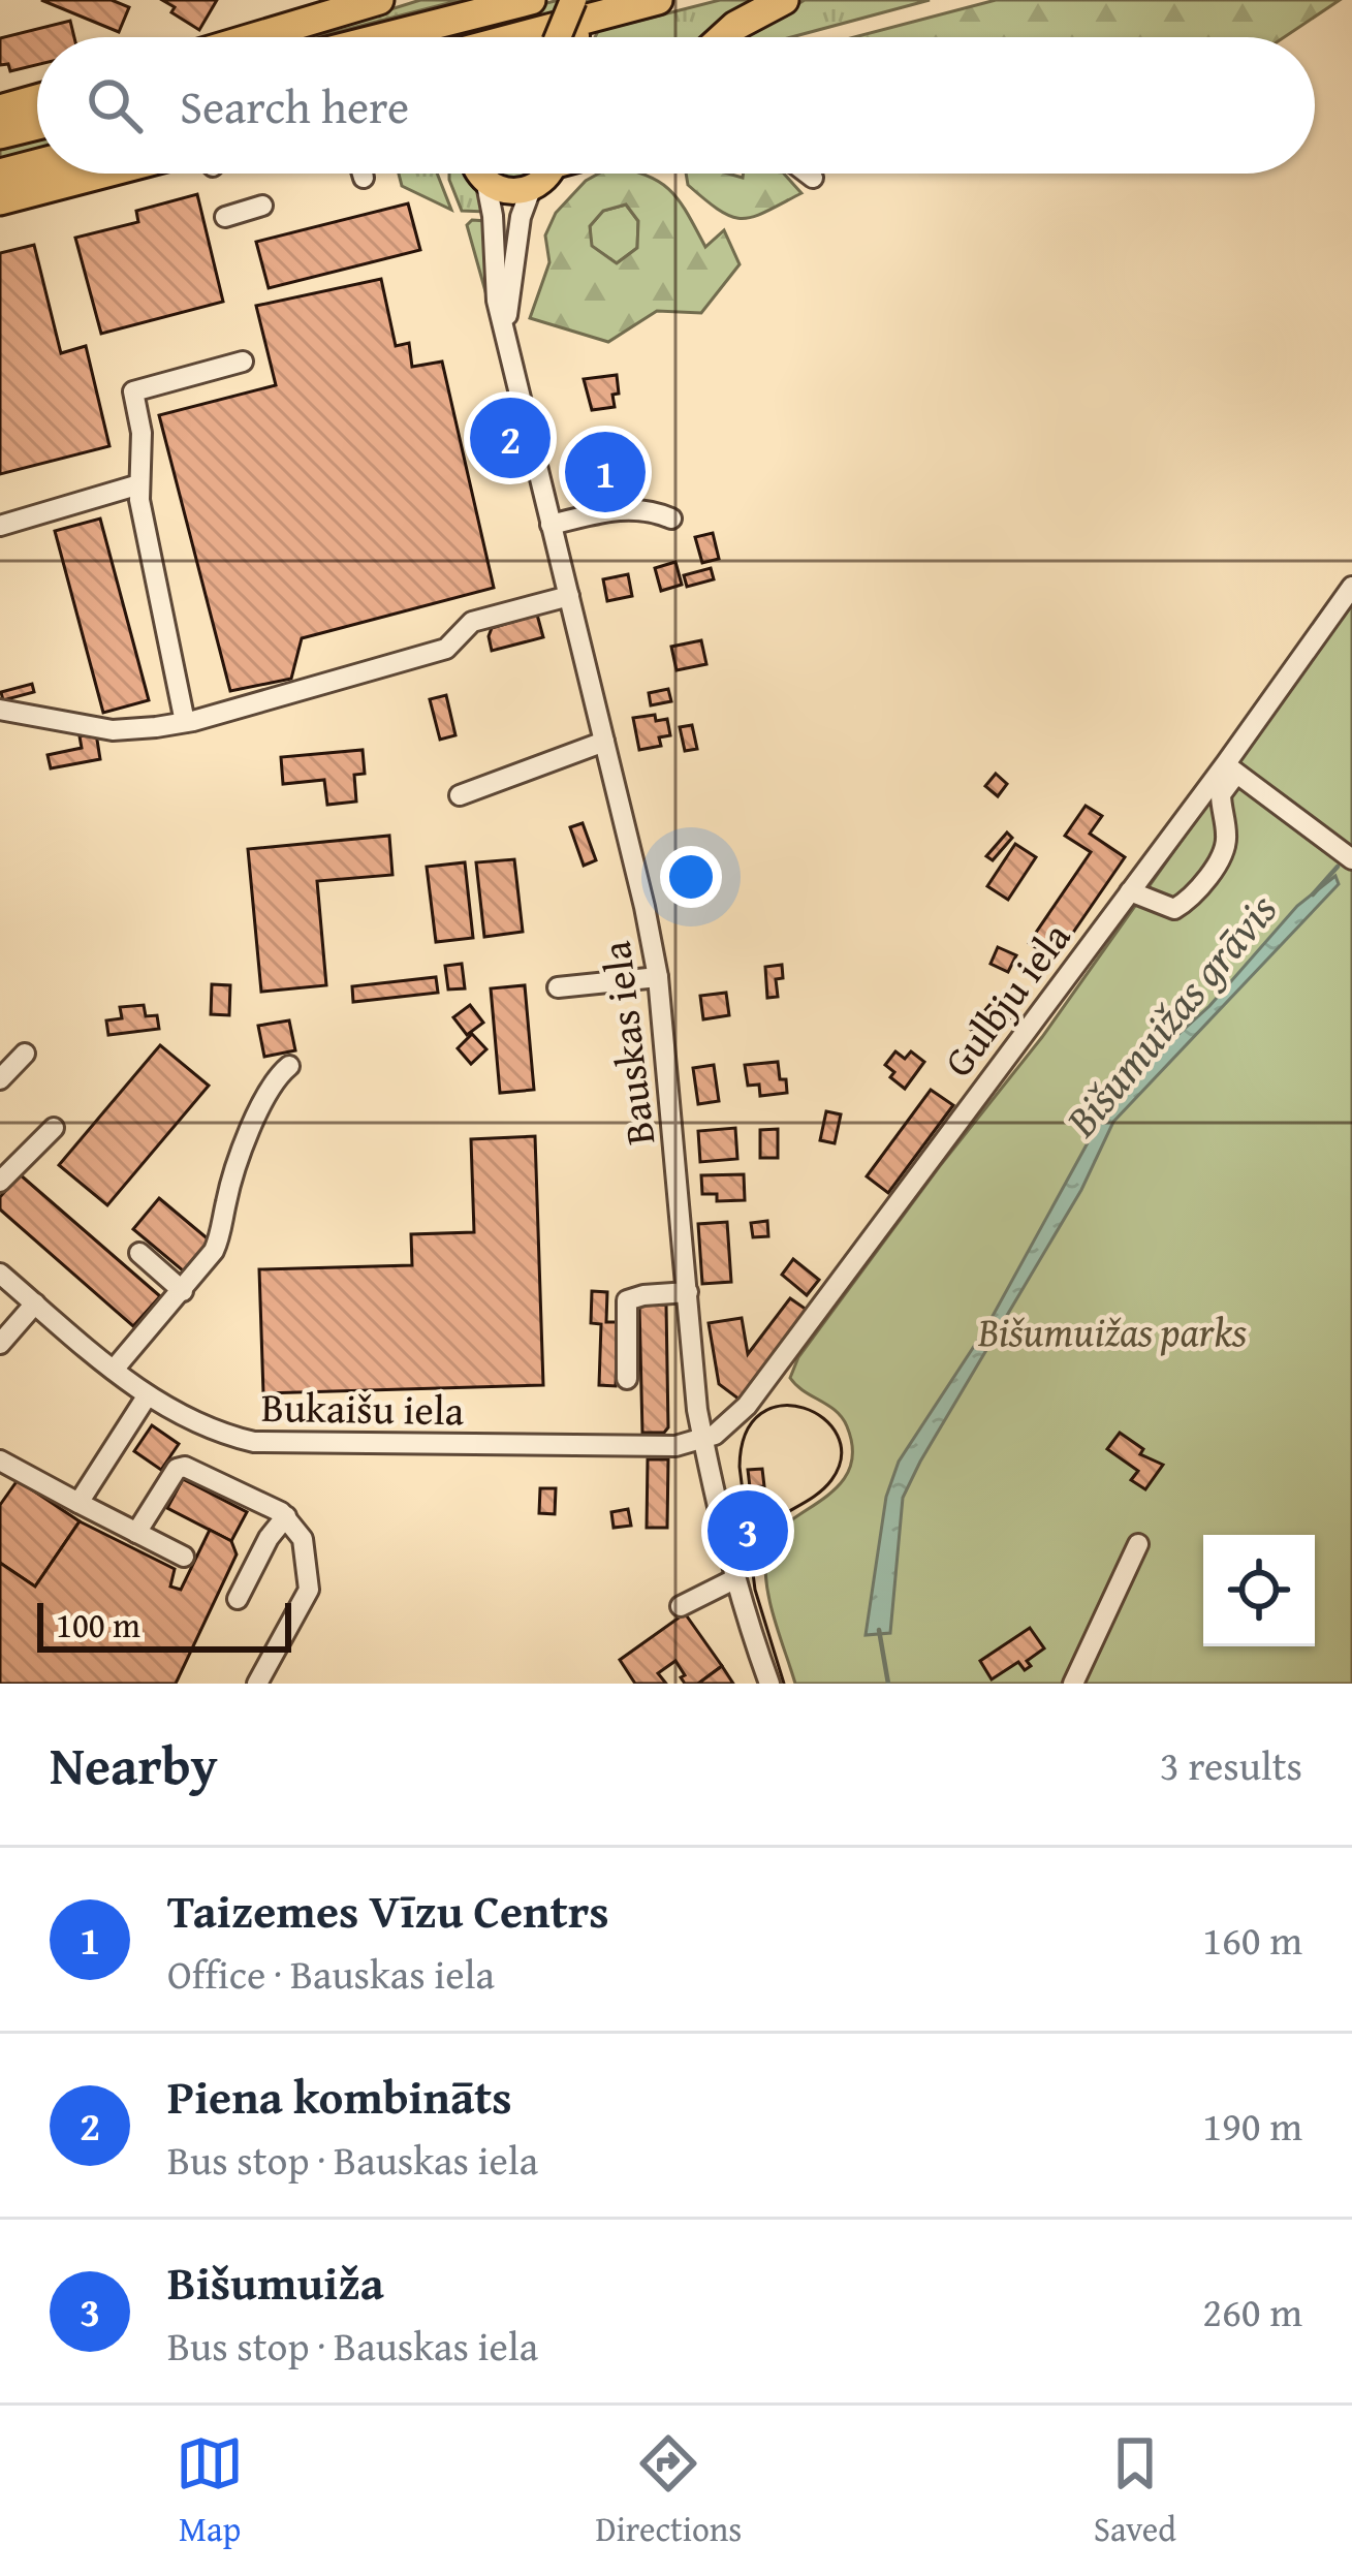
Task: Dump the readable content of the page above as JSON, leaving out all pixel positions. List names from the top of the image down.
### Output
{
  "streets": {
    "street": ["Gulbju iela", "Bauskas iela", "Bukaišu iela"]
  },
  "crossings": [
    ["Gulbju iela", "Bauskas iela"],
    ["Gulbju iela", "Bukaišu iela"],
    ["Bauskas iela", "Bukaišu iela"]
  ],
  "water": ["Bišumuižas grāvis"],
  "parks": ["Bišumuižas parks"],
  "scale_bar": "100 m",
  "page": {
    "search": "Search here",
    "pins": ["2", "1", "3"],
    "scale": "100 m",
    "heading": ["Nearby", "3 results"],
    "list": [
      {
        "mark": "1",
        "name": "Taizemes Vīzu Centrs",
        "note": "Office · Bauskas iela",
        "value": "160 m"
      },
      {
        "mark": "2",
        "name": "Piena kombināts",
        "note": "Bus stop · Bauskas iela",
        "value": "190 m"
      },
      {
        "mark": "3",
        "name": "Bišumuiža",
        "note": "Bus stop · Bauskas iela",
        "value": "260 m"
      }
    ],
    "nav": ["Map", "Directions", "Saved"]
  }
}
